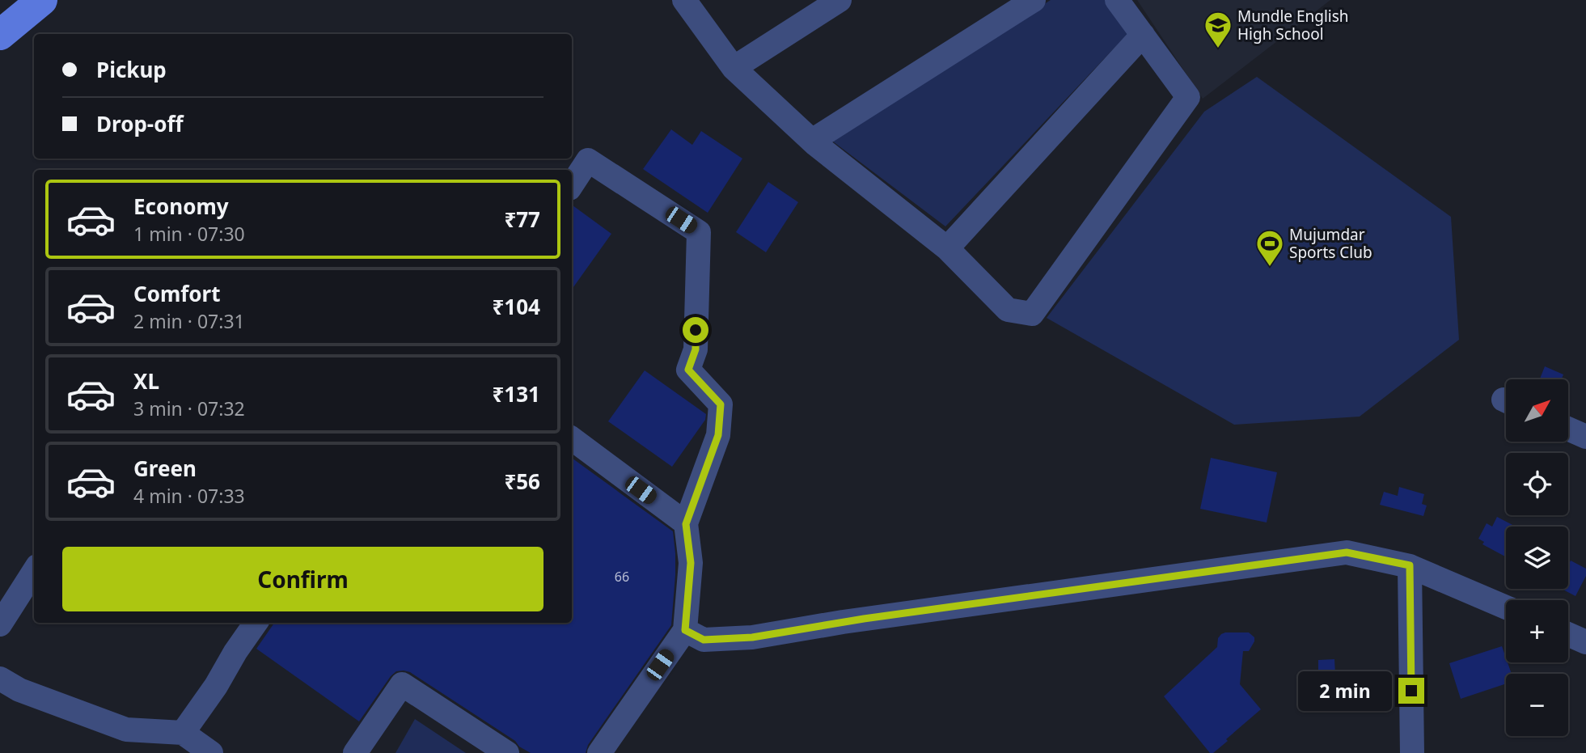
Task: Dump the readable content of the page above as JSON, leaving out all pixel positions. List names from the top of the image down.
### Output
{
  "places": {
    "school or university": ["Mundle English High School"],
    "sports": ["Mujumdar Sports Club"]
  },
  "house_numbers": ["66"],
  "north": "top right",
  "page": {
    "banner": ["Pickup", "Drop-off"],
    "list": [
      {
        "name": "Economy",
        "note": "1 min · 07:30",
        "value": "₹77"
      },
      {
        "name": "Comfort",
        "note": "2 min · 07:31",
        "value": "₹104"
      },
      {
        "name": "XL",
        "note": "3 min · 07:32",
        "value": "₹131"
      },
      {
        "name": "Green",
        "note": "4 min · 07:33",
        "value": "₹56"
      }
    ],
    "map_buttons": ["+", "−"],
    "buttons": "Confirm",
    "bubble": "2 min"
  }
}
